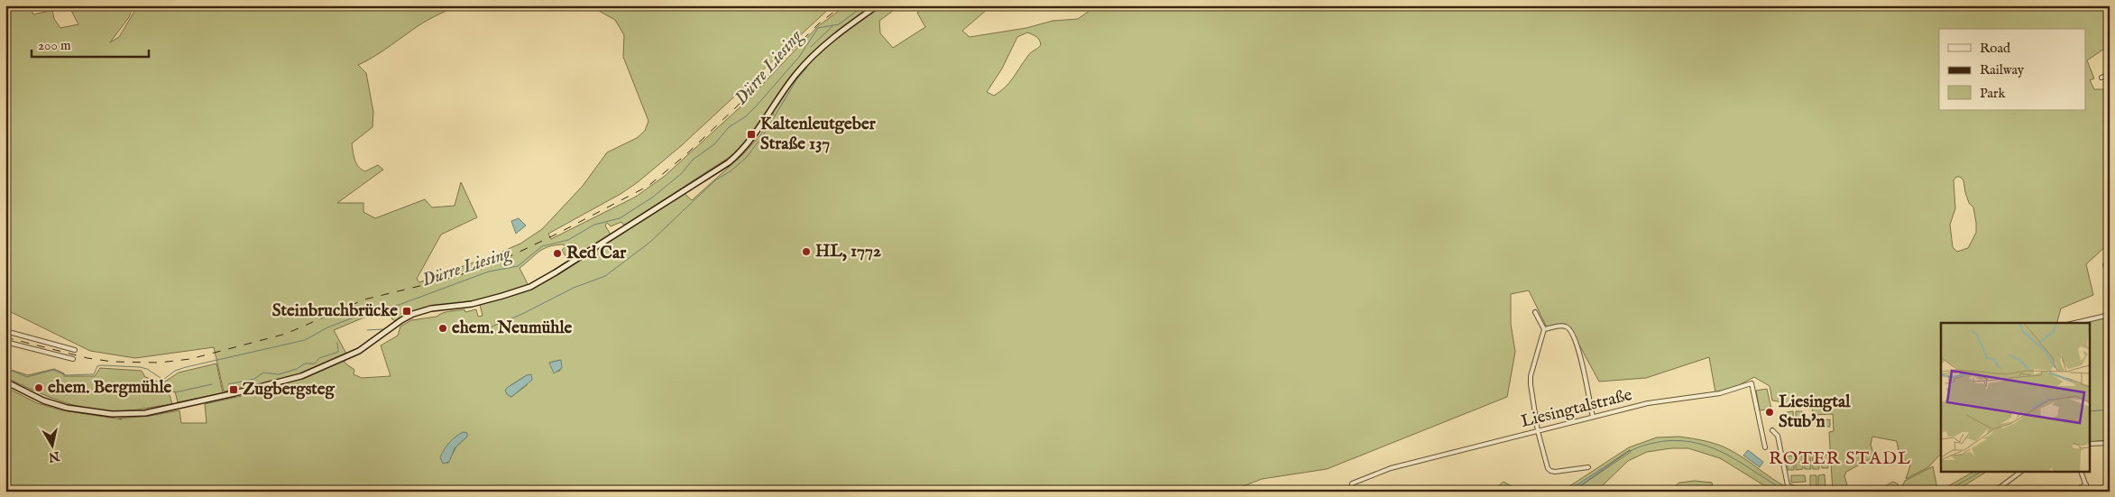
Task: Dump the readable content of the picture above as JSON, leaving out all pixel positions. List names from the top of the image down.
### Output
{
  "streets": {
    "street": ["Liesingtalstraße"]
  },
  "districts": ["ROTER STADL"],
  "water": ["Dürre Liesing"],
  "places": {
    "transit": ["Kaltenleutgeber Straße 137", "Steinbruchbrücke", "Zugbergsteg"],
    "other": [
      "HL, 1772",
      "Red Car",
      "ehem. Neumühle",
      "ehem. Bergmühle",
      "Liesingtal Stub'n"
    ]
  },
  "legend": ["Road", "Railway", "Park"],
  "scale_bar": "200 m",
  "north": "bottom"
}
